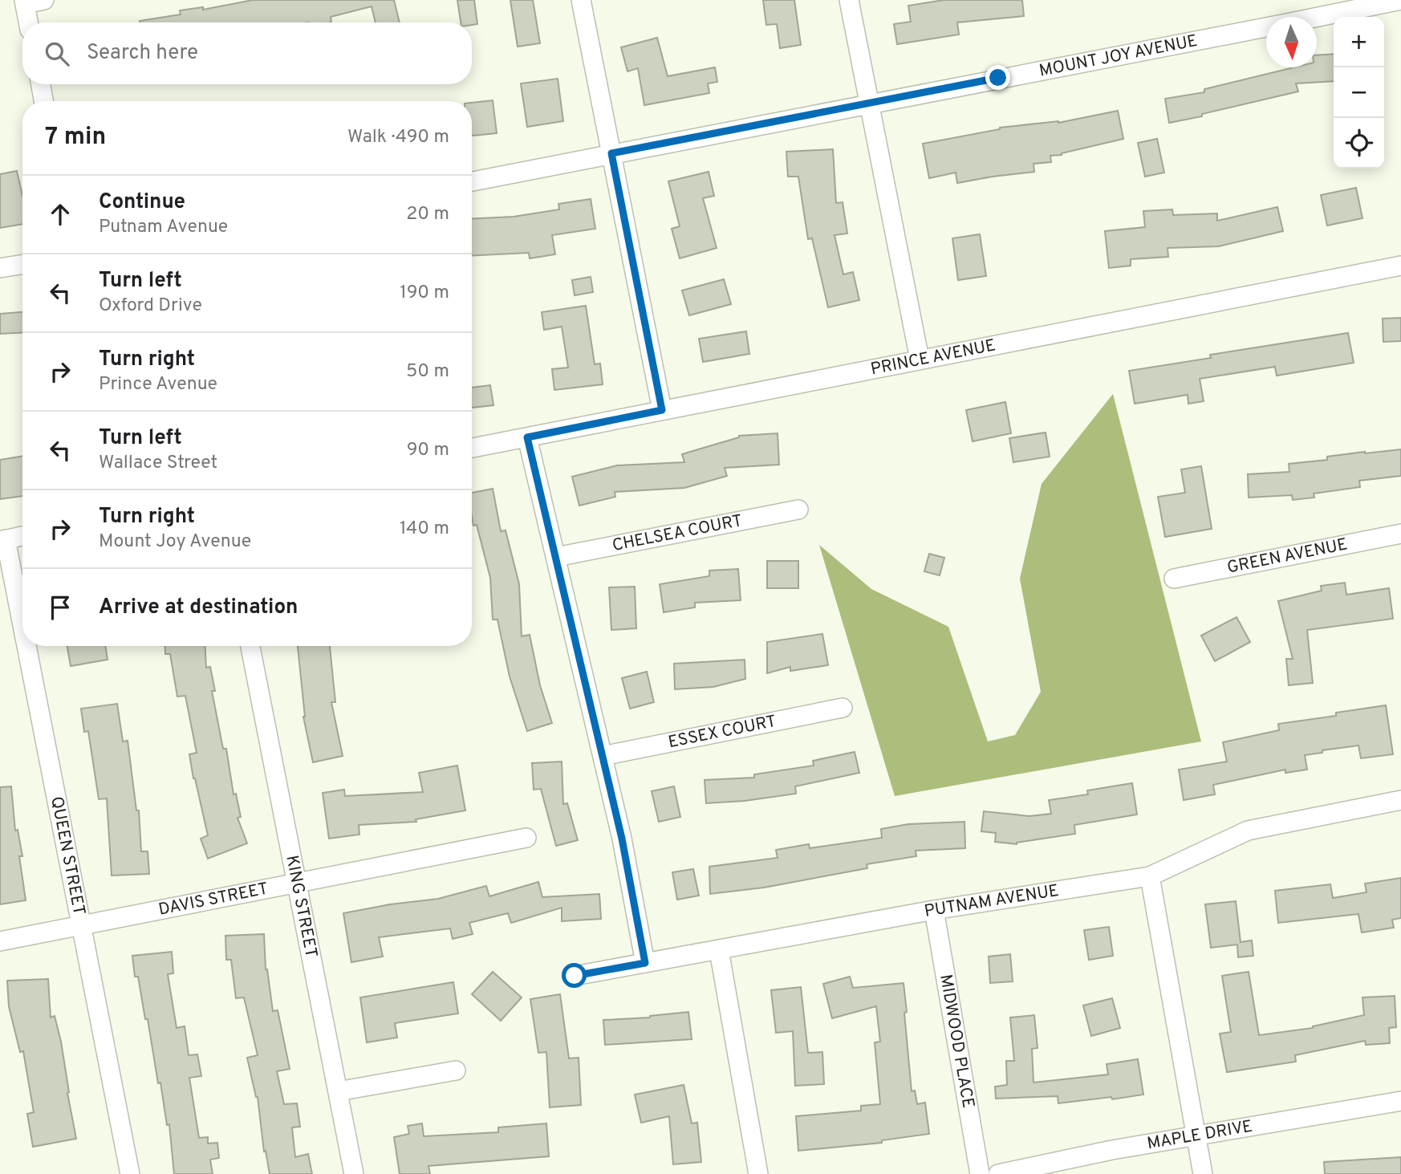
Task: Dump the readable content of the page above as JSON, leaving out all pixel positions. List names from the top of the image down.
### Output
{
  "streets": {
    "street": [
      "MOUNT JOY AVENUE",
      "PRINCE AVENUE",
      "CHELSEA COURT",
      "GREEN AVENUE",
      "ESSEX COURT",
      "QUEEN STREET",
      "DAVIS STREET",
      "PUTNAM AVENUE",
      "KING STREET",
      "MIDWOOD PLACE",
      "MAPLE DRIVE"
    ]
  },
  "crossings": [
    ["QUEEN STREET", "DAVIS STREET"],
    ["DAVIS STREET", "KING STREET"],
    ["PUTNAM AVENUE", "MIDWOOD PLACE"]
  ],
  "north": "bottom",
  "page": {
    "map_buttons": ["+", "−"],
    "search": "Search here",
    "heading": ["7 min", "Walk · 490 m"],
    "list": [
      ["Continue", "Putnam Avenue", "20 m"],
      ["Turn left", "Oxford Drive", "190 m"],
      ["Turn right", "Prince Avenue", "50 m"],
      ["Turn left", "Wallace Street", "90 m"],
      ["Turn right", "Mount Joy Avenue", "140 m"],
      "Arrive at destination"
    ]
  }
}
